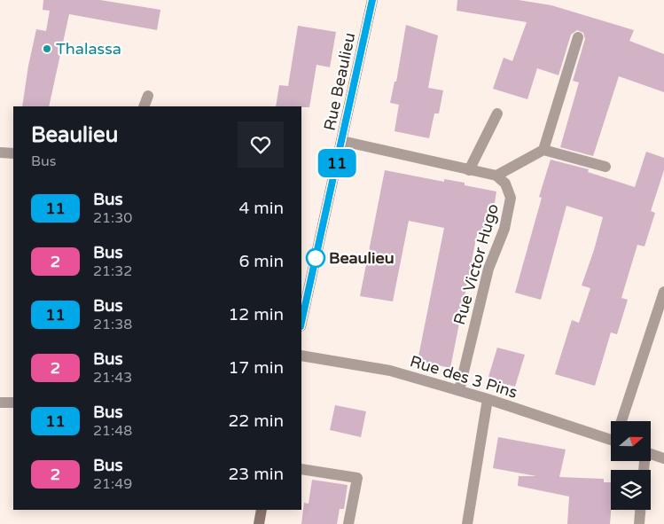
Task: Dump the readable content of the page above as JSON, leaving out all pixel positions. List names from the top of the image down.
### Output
{
  "streets": {
    "street": ["Rue Beaulieu", "Rue Victor Hugo", "Rue des 3 Pins"]
  },
  "crossings": [
    ["Rue Victor Hugo", "Rue des 3 Pins"]
  ],
  "places": ["Thalassa", "Beaulieu"],
  "lines": ["bus line 11"],
  "north": "right",
  "page": {
    "on_map": "11",
    "heading": ["Beaulieu", "Bus"],
    "list": [
      {
        "mark": "11",
        "name": "Bus",
        "note": "21:30",
        "value": "4 min"
      },
      {
        "mark": "2",
        "name": "Bus",
        "note": "21:32",
        "value": "6 min"
      },
      {
        "mark": "11",
        "name": "Bus",
        "note": "21:38",
        "value": "12 min"
      },
      {
        "mark": "2",
        "name": "Bus",
        "note": "21:43",
        "value": "17 min"
      },
      {
        "mark": "11",
        "name": "Bus",
        "note": "21:48",
        "value": "22 min"
      },
      {
        "mark": "2",
        "name": "Bus",
        "note": "21:49",
        "value": "23 min"
      }
    ]
  }
}
